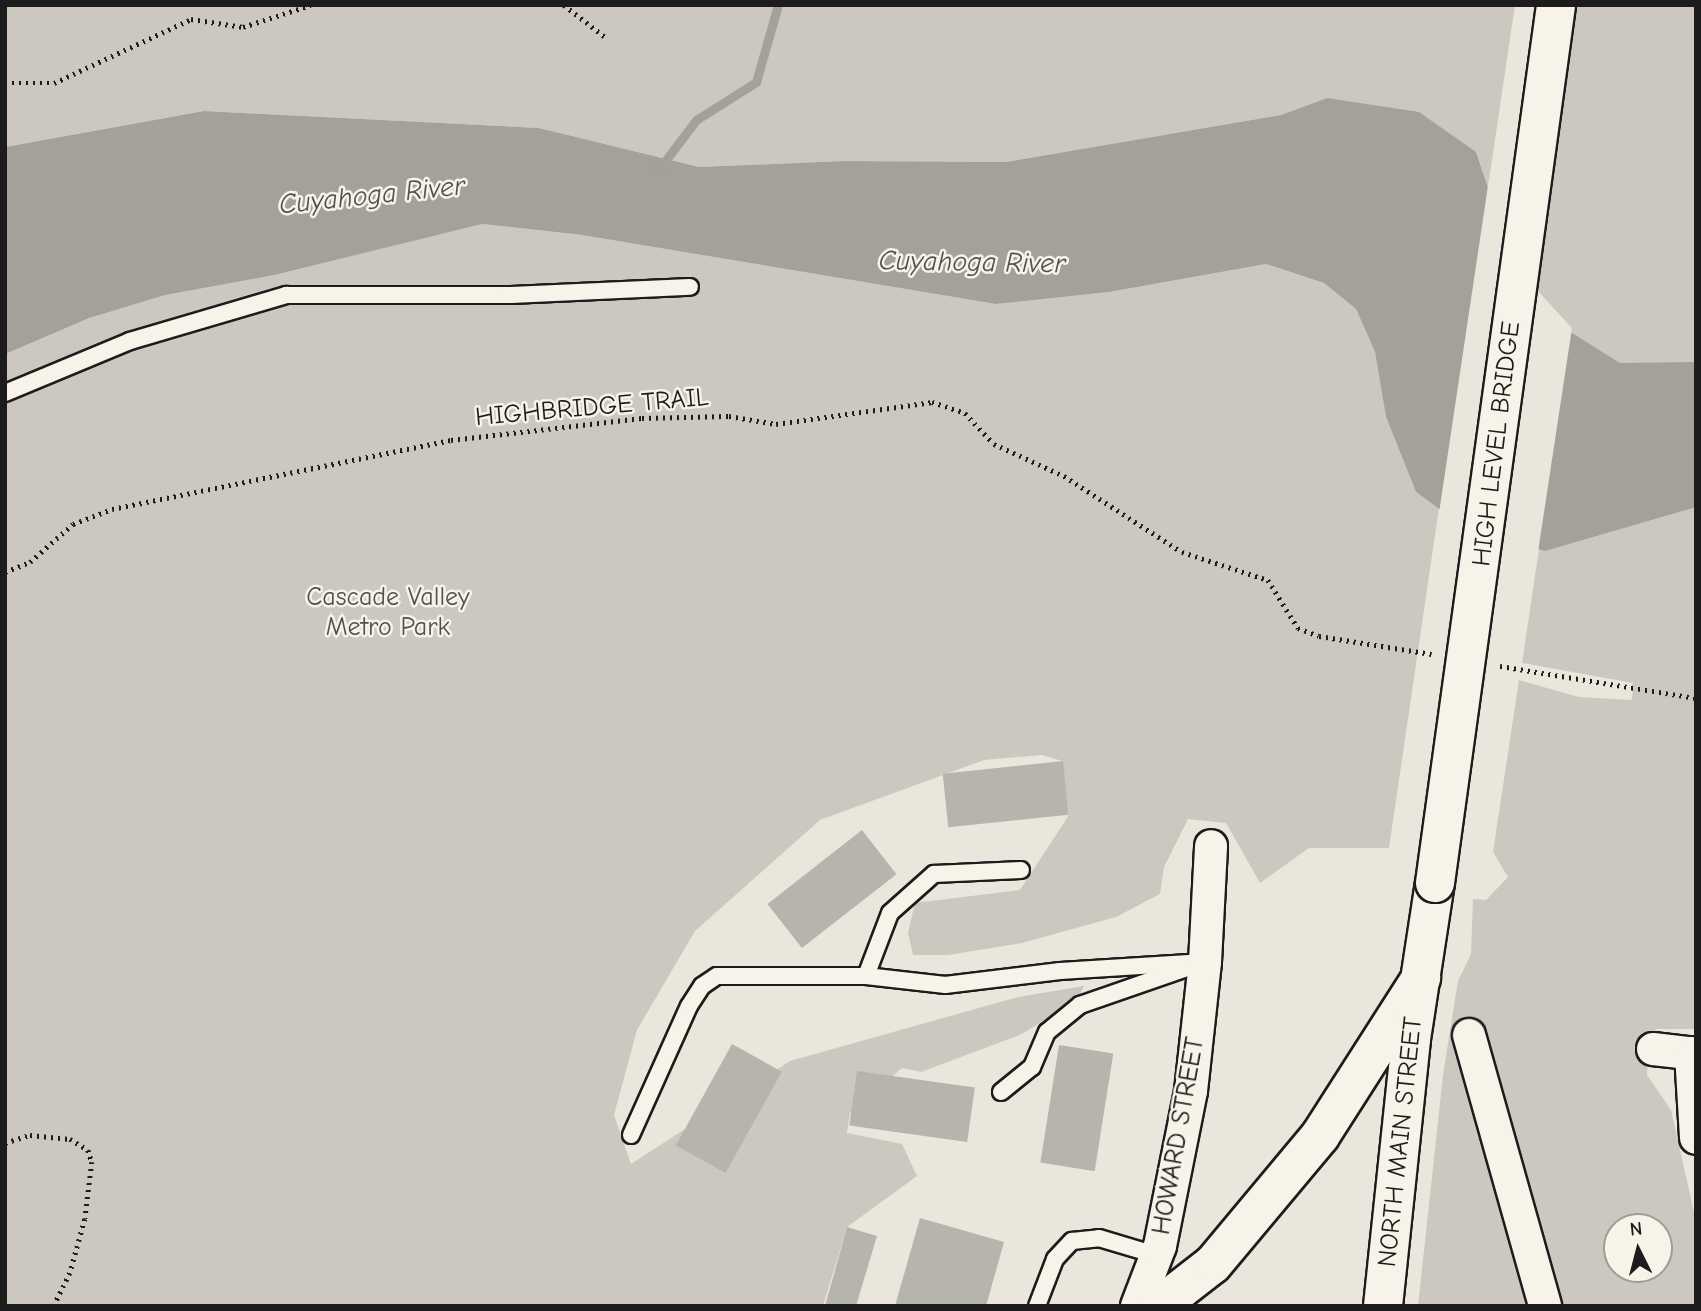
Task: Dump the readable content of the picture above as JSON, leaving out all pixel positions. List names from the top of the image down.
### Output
{
  "streets": {
    "main road": ["HIGH LEVEL BRIDGE", "NORTH MAIN STREET"],
    "street": ["HOWARD STREET"],
    "path": ["HIGHBRIDGE TRAIL"]
  },
  "crossings": [
    ["HIGH LEVEL BRIDGE", "NORTH MAIN STREET"]
  ],
  "water": ["Cuyahoga River"],
  "parks": ["Cascade Valley Metro Park"],
  "north": "top"
}
